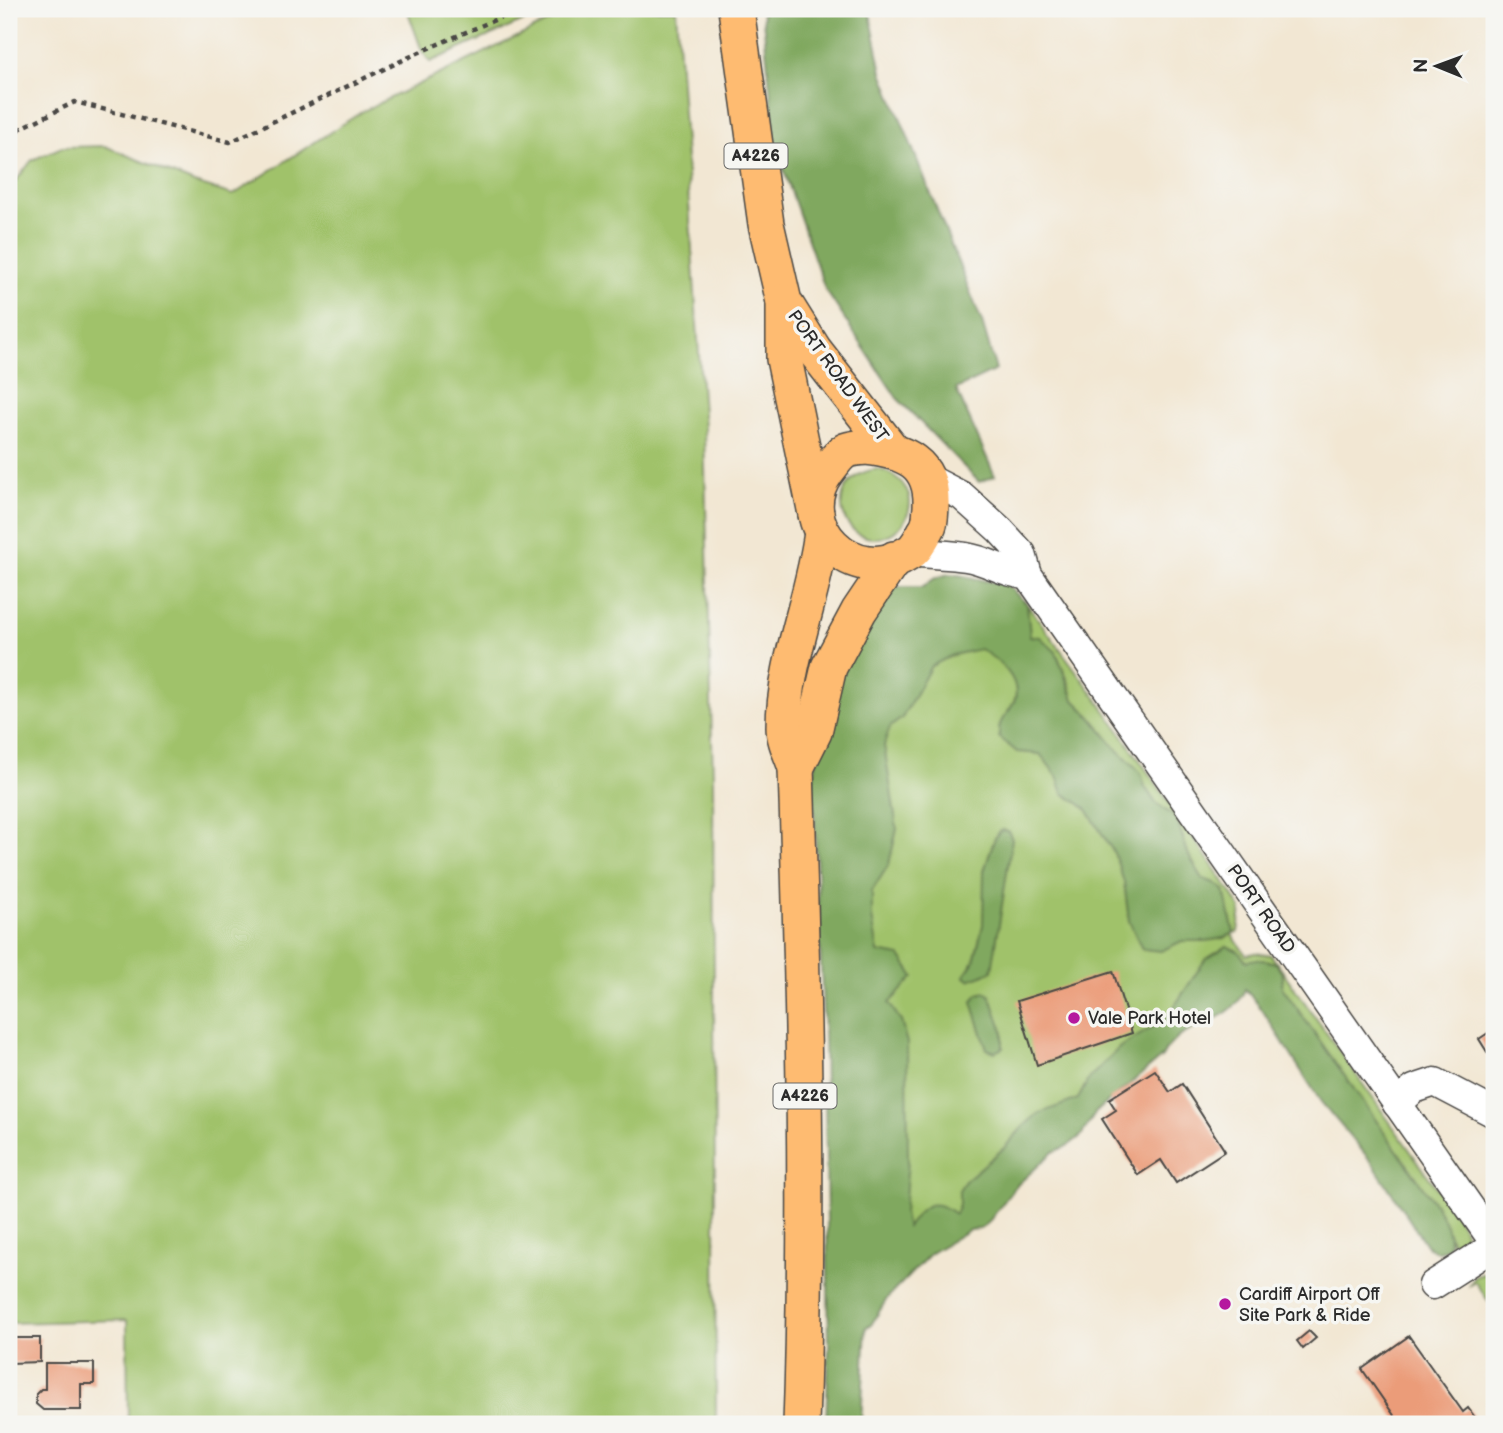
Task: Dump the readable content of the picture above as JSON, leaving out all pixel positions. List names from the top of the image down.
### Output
{
  "streets": {
    "main road": ["A4226", "PORT ROAD WEST"],
    "street": ["PORT ROAD"]
  },
  "crossings": [
    ["A4226", "PORT ROAD WEST"],
    ["A4226", "PORT ROAD"],
    ["PORT ROAD WEST", "PORT ROAD"]
  ],
  "places": ["Vale Park Hotel", "Cardiff Airport Off Site Park & Ride"],
  "north": "left"
}
